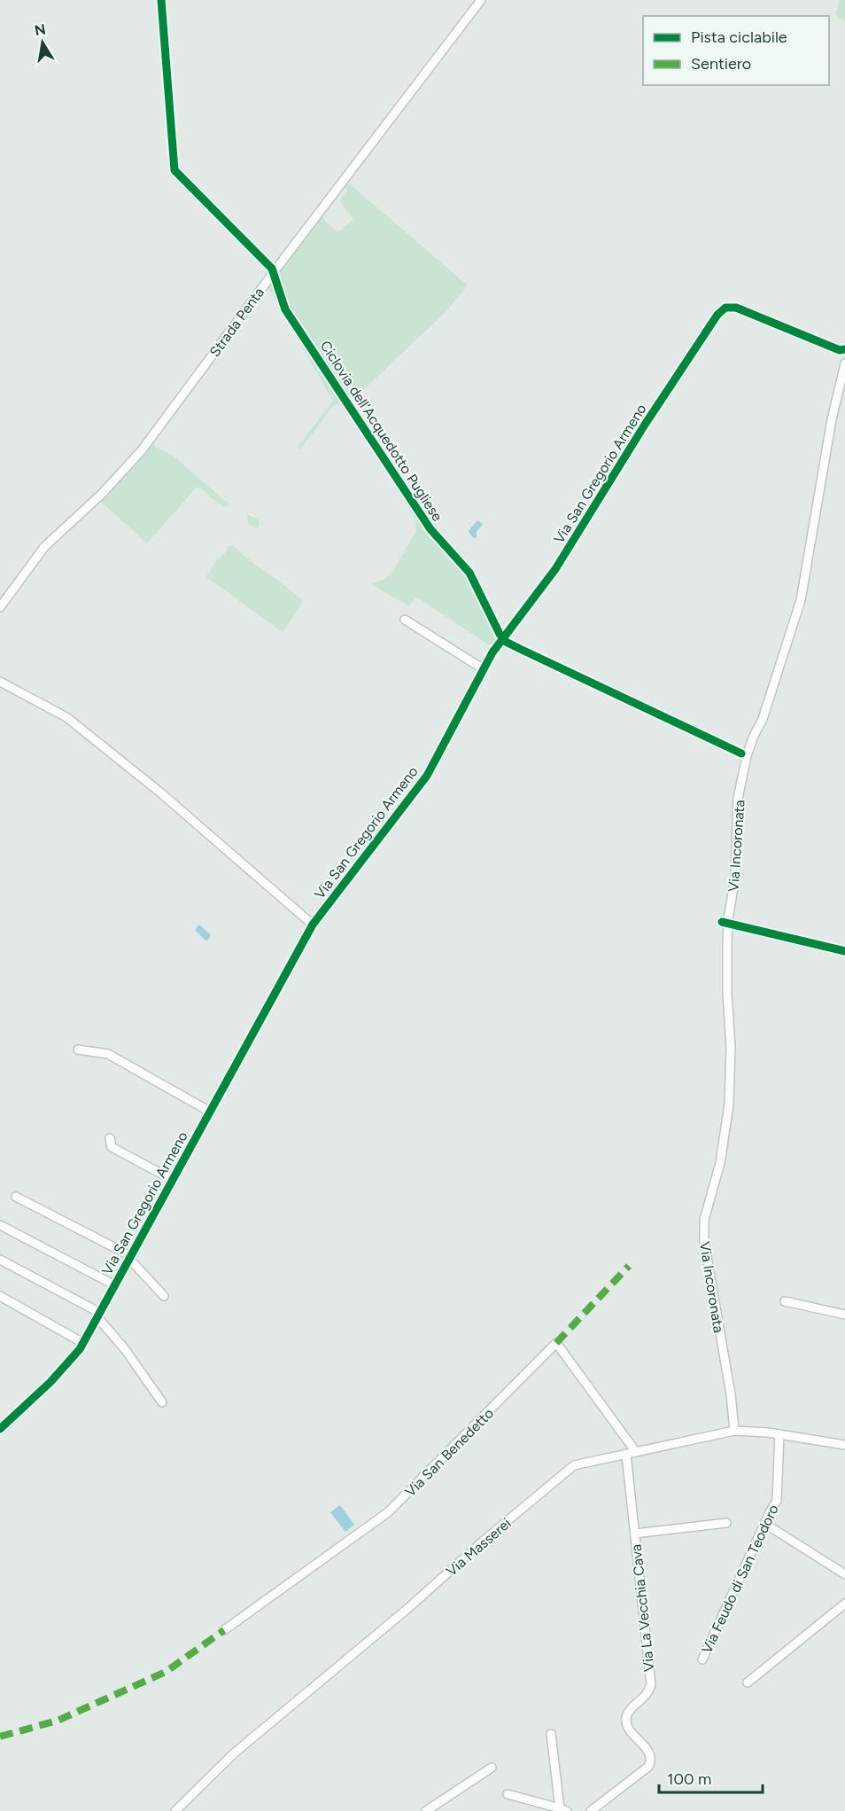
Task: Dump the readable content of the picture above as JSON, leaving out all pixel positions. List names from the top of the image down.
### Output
{
  "streets": {
    "street": [
      "Strada Penta",
      "Via San Gregorio Armeno",
      "Via Incoronata",
      "Via San Benedetto",
      "Via Masserei",
      "Via Feudo di San Teodoro",
      "Via La Vecchia Cava"
    ],
    "cycle path": ["Ciclovia dell'Acquedotto Pugliese"]
  },
  "crossings": [
    ["Via Incoronata", "Via Masserei"],
    ["Via San Benedetto", "Via Masserei"],
    ["Via Masserei", "Via Feudo di San Teodoro"],
    ["Via Masserei", "Via La Vecchia Cava"]
  ],
  "legend": ["Pista ciclabile", "Sentiero"],
  "scale_bar": "100 m",
  "north": "top"
}
